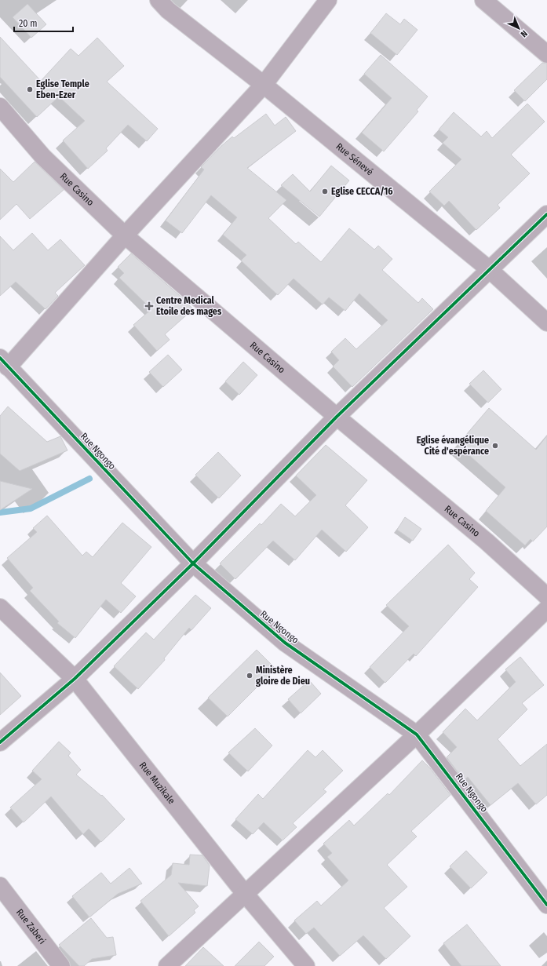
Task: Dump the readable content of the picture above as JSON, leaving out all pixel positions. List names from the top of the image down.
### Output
{
  "streets": {
    "street": [
      "Rue Sénevé",
      "Rue Casino",
      "Rue Ngongo",
      "Rue Muzikale",
      "Rue Zaberi"
    ]
  },
  "places": {
    "other": [
      "Eglise Temple Eben-Ezer",
      "Eglise CECCA/16",
      "Eglise évangélique Cité d'espérance",
      "Ministère gloire de Dieu"
    ],
    "health": ["Centre Medical Etoile des mages"]
  },
  "scale_bar": "20 m",
  "north": "bottom right"
}
